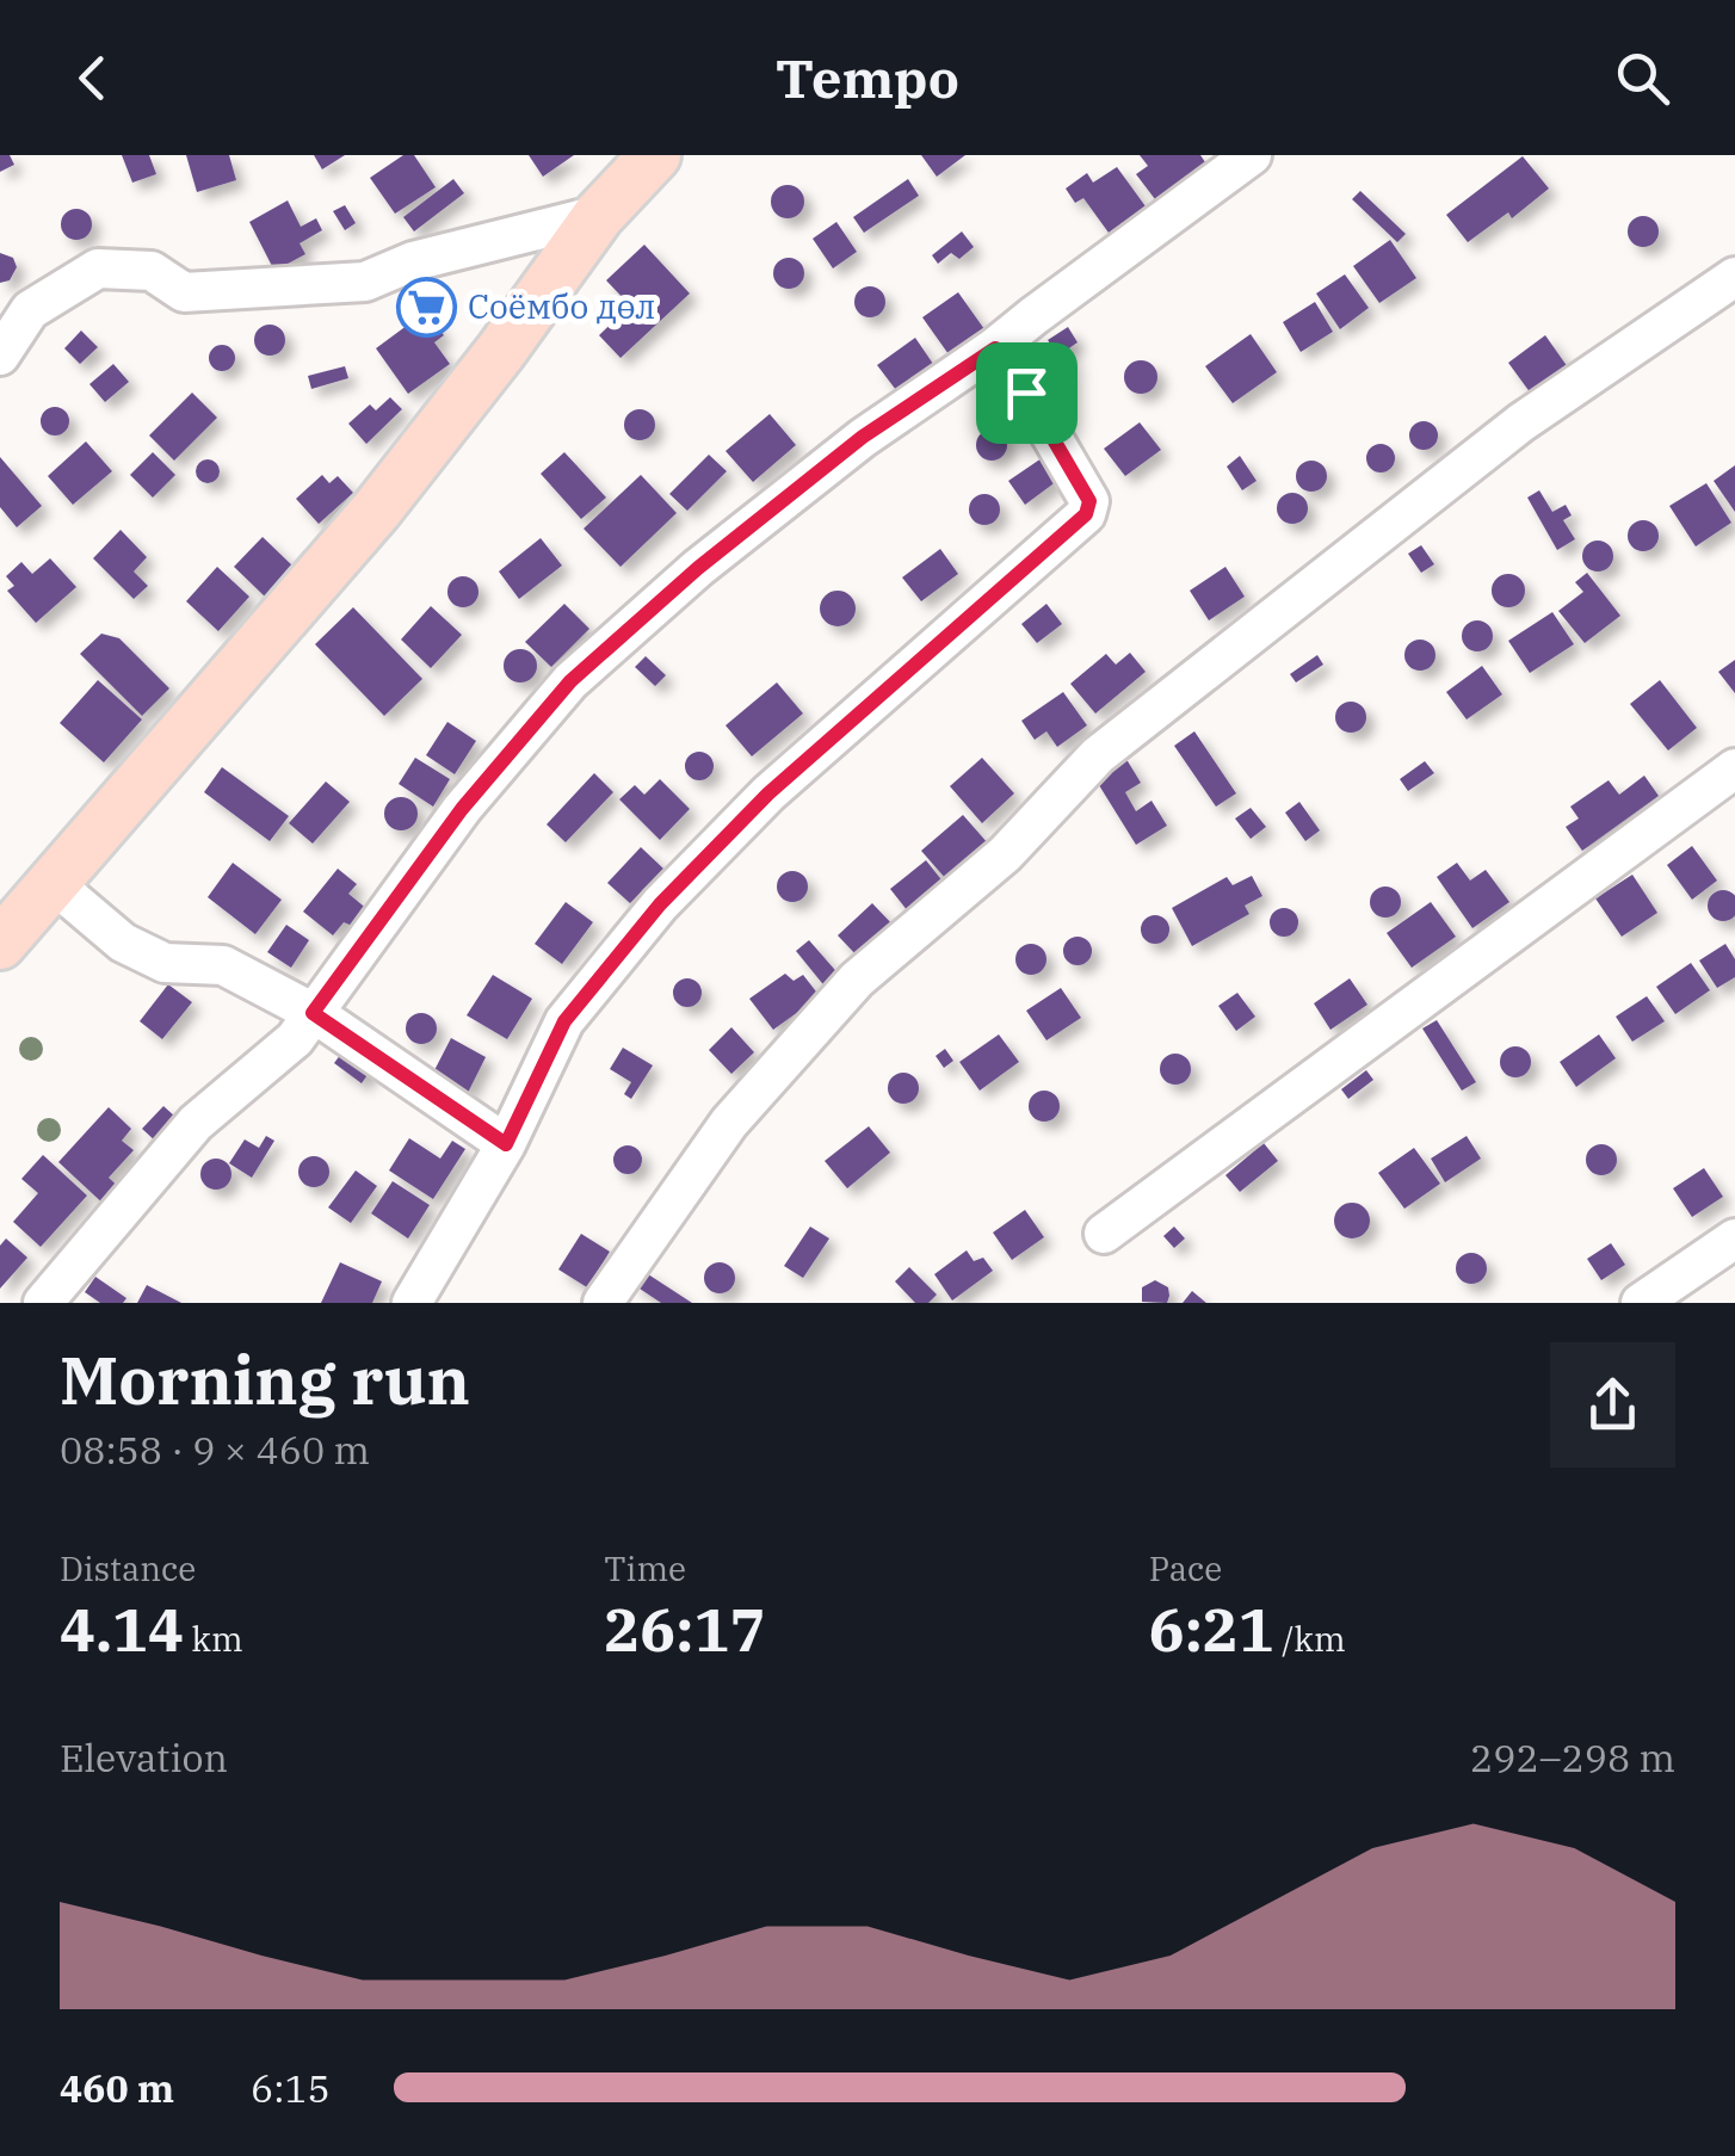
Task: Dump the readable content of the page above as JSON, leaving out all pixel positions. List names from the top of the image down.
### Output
{
  "places": {
    "supermarket": ["Соёмбо дөл"]
  },
  "page": {
    "header": "Tempo",
    "heading": ["Morning run", "08:58 · 9 × 460 m"],
    "stats": [
      ["Distance", "4.14 km"],
      ["Time", "26:17"],
      ["Pace", "6:21 /km"]
    ],
    "chart": ["Elevation", "292–298 m"],
    "list": [
      {
        "name": "460 m",
        "note": "6:15"
      }
    ]
  }
}
